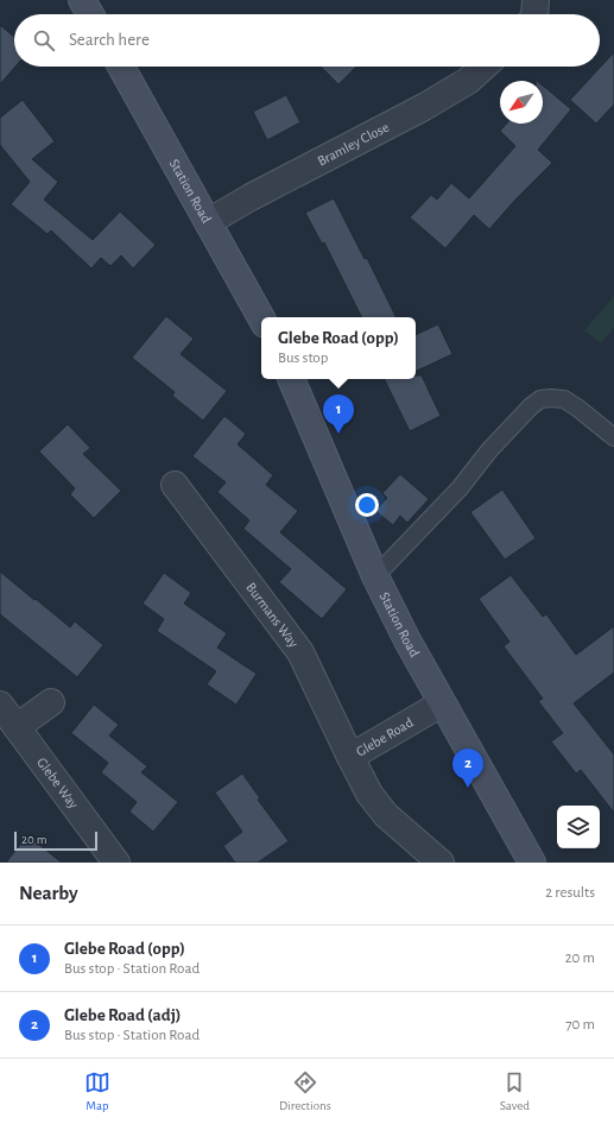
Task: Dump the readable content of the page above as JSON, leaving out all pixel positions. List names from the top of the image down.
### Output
{
  "streets": {
    "street": [
      "Bramley Close",
      "Station Road",
      "Burmans Way",
      "Glebe Road",
      "Glebe Way"
    ]
  },
  "crossings": [
    ["Bramley Close", "Station Road"],
    ["Station Road", "Glebe Road"],
    ["Burmans Way", "Glebe Road"]
  ],
  "scale_bar": "20 m",
  "north": "bottom left",
  "page": {
    "search": "Search here",
    "popup": ["Glebe Road (opp)", "Bus stop"],
    "pins": ["1", "2"],
    "scale": "20 m",
    "heading": ["Nearby", "2 results"],
    "list": [
      {
        "mark": "1",
        "name": "Glebe Road (opp)",
        "note": "Bus stop · Station Road",
        "value": "20 m"
      },
      {
        "mark": "2",
        "name": "Glebe Road (adj)",
        "note": "Bus stop · Station Road",
        "value": "70 m"
      }
    ],
    "nav": ["Map", "Directions", "Saved"]
  }
}
